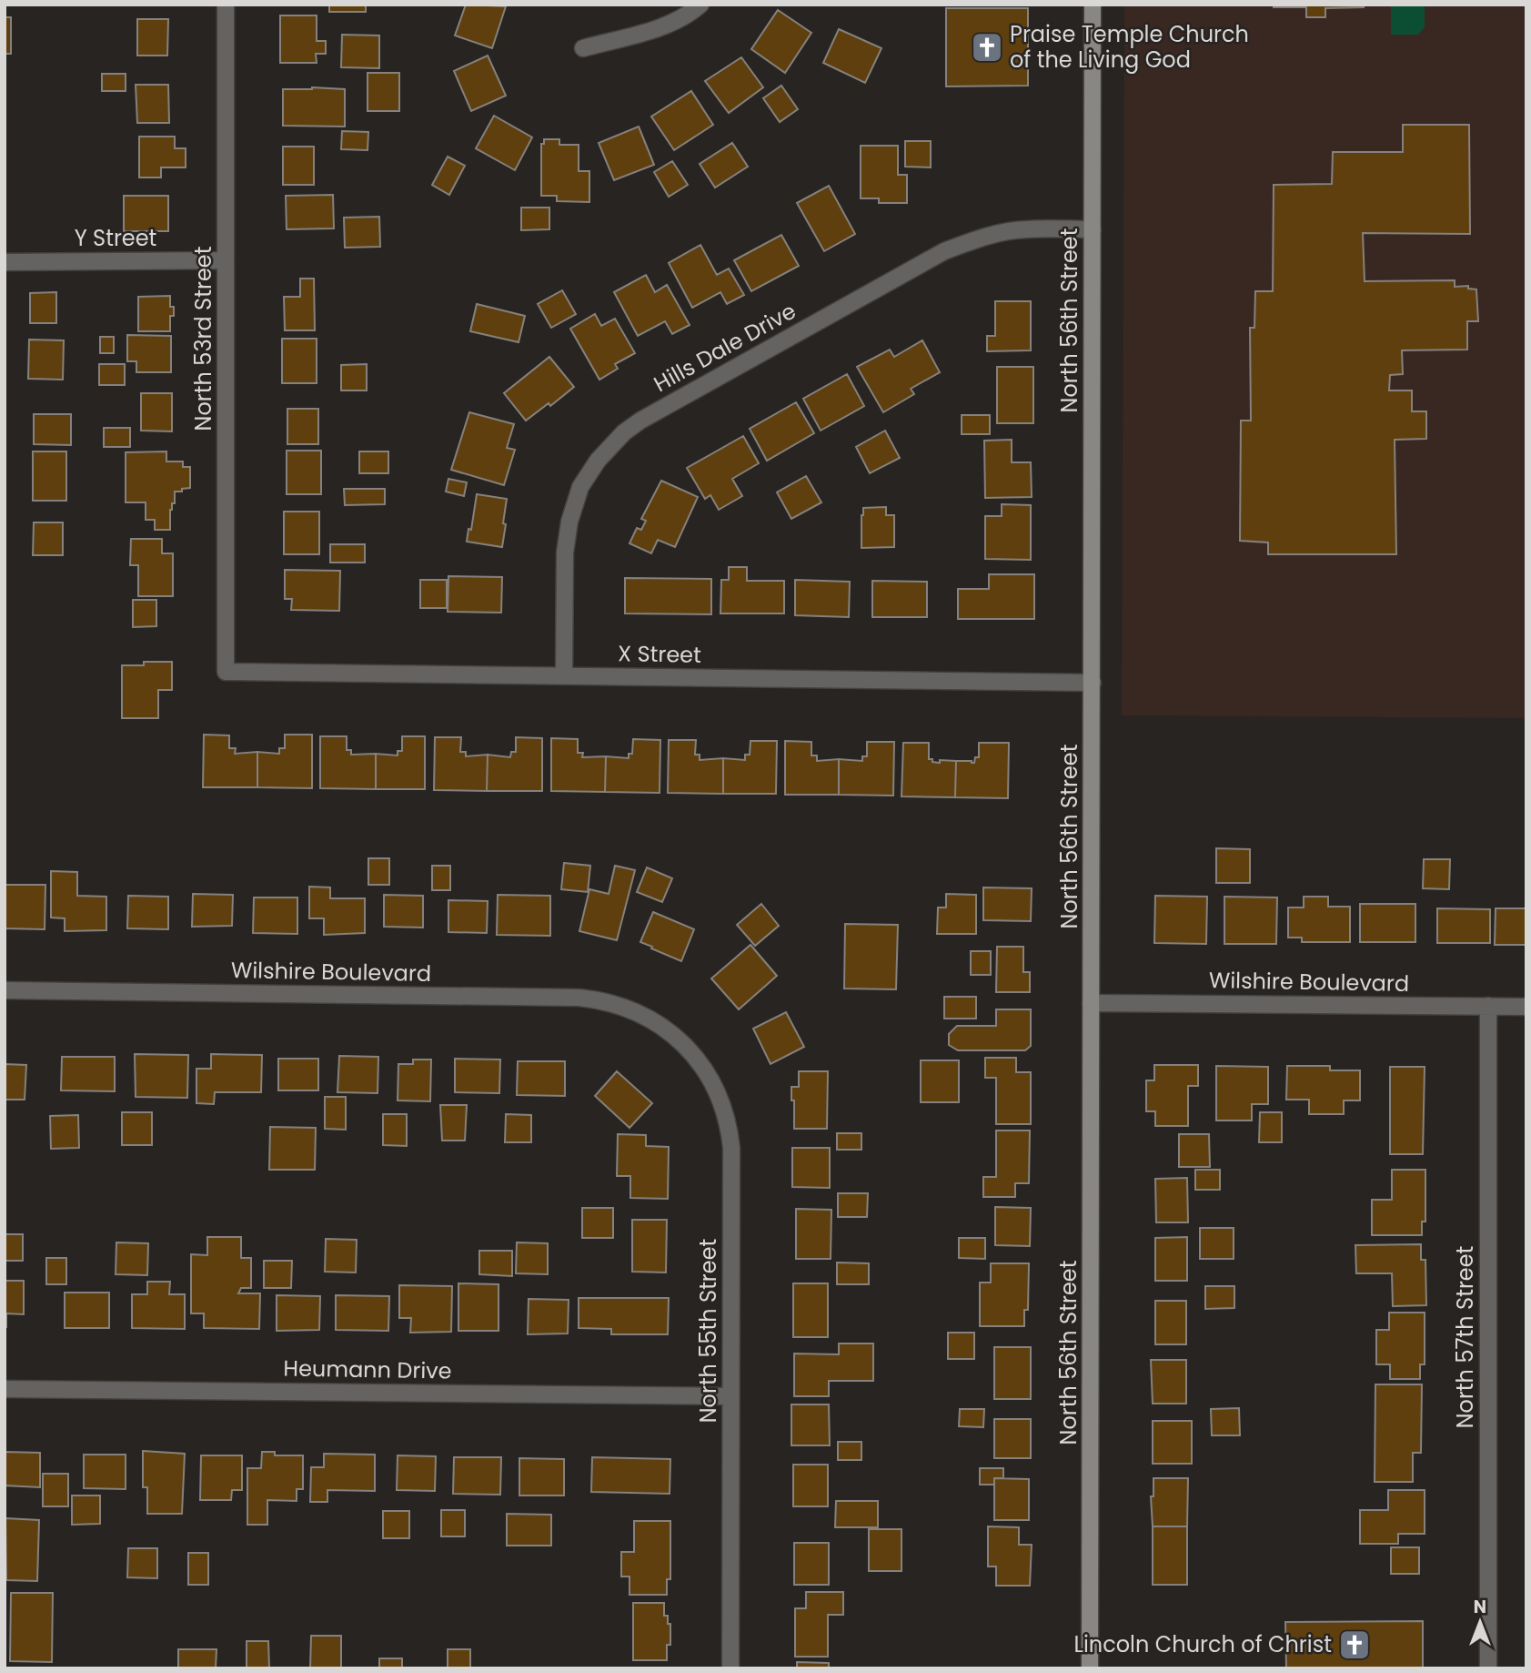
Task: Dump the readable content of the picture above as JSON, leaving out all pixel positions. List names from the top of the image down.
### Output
{
  "streets": {
    "main road": ["North 56th Street"],
    "street": [
      "Y Street",
      "North 53rd Street",
      "Hills Dale Drive",
      "X Street",
      "Wilshire Boulevard",
      "North 55th Street",
      "North 57th Street",
      "Heumann Drive"
    ]
  },
  "crossings": [
    ["Y Street", "North 53rd Street"],
    ["North 56th Street", "Hills Dale Drive"],
    ["North 56th Street", "X Street"],
    ["North 56th Street", "Wilshire Boulevard"],
    ["North 53rd Street", "X Street"],
    ["Hills Dale Drive", "X Street"],
    ["Wilshire Boulevard", "North 55th Street"],
    ["Wilshire Boulevard", "North 57th Street"],
    ["North 55th Street", "Heumann Drive"]
  ],
  "places": {
    "church": ["Praise Temple Church of the Living God", "Lincoln Church of Christ"]
  },
  "north": "top"
}
